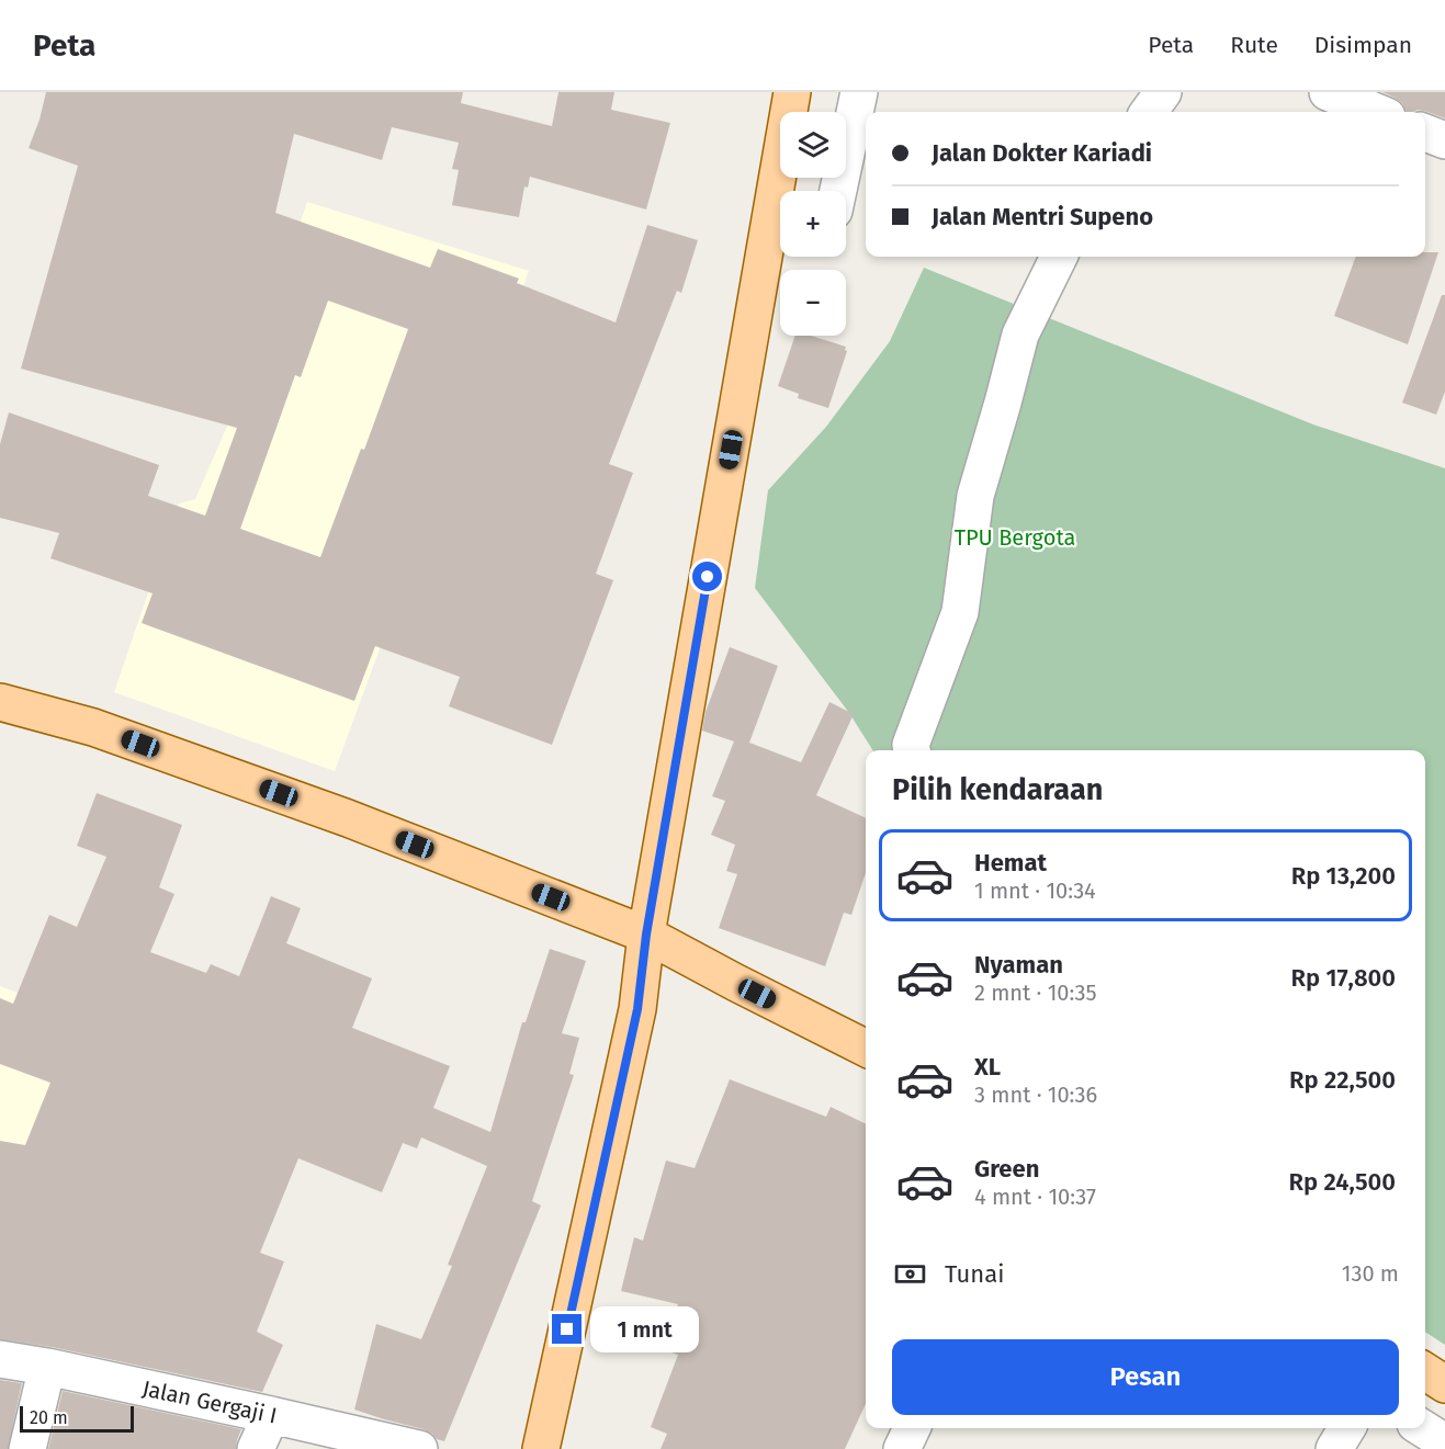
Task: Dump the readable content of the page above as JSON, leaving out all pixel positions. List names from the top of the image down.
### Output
{
  "streets": {
    "street": ["Jalan Gergaji I"]
  },
  "parks": ["TPU Bergota"],
  "scale_bar": "20 m",
  "page": {
    "header": "Peta",
    "nav": ["Peta", "Rute", "Disimpan"],
    "map_buttons": ["+", "−"],
    "banner": ["Jalan Dokter Kariadi", "Jalan Mentri Supeno"],
    "heading": "Pilih kendaraan",
    "list": [
      {
        "name": "Hemat",
        "note": "1 mnt · 10:34",
        "value": "Rp 13,200"
      },
      {
        "name": "Nyaman",
        "note": "2 mnt · 10:35",
        "value": "Rp 17,800"
      },
      {
        "name": "XL",
        "note": "3 mnt · 10:36",
        "value": "Rp 22,500"
      },
      {
        "name": "Green",
        "note": "4 mnt · 10:37",
        "value": "Rp 24,500"
      }
    ],
    "pay": ["Tunai", "130 m"],
    "bubble": "1 mnt",
    "buttons": "Pesan",
    "scale": "20 m"
  }
}
